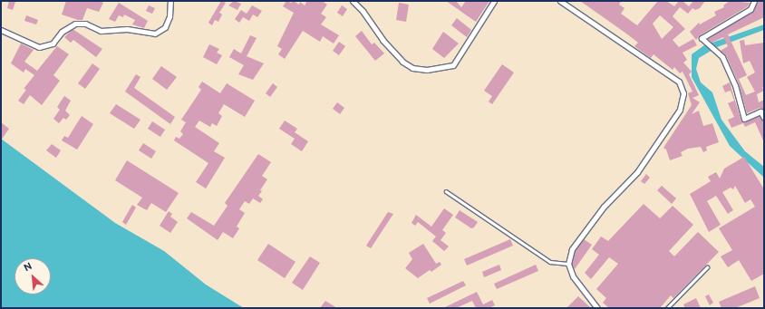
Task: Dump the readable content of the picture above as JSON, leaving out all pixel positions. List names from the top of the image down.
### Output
{
  "north": "top left"
}
